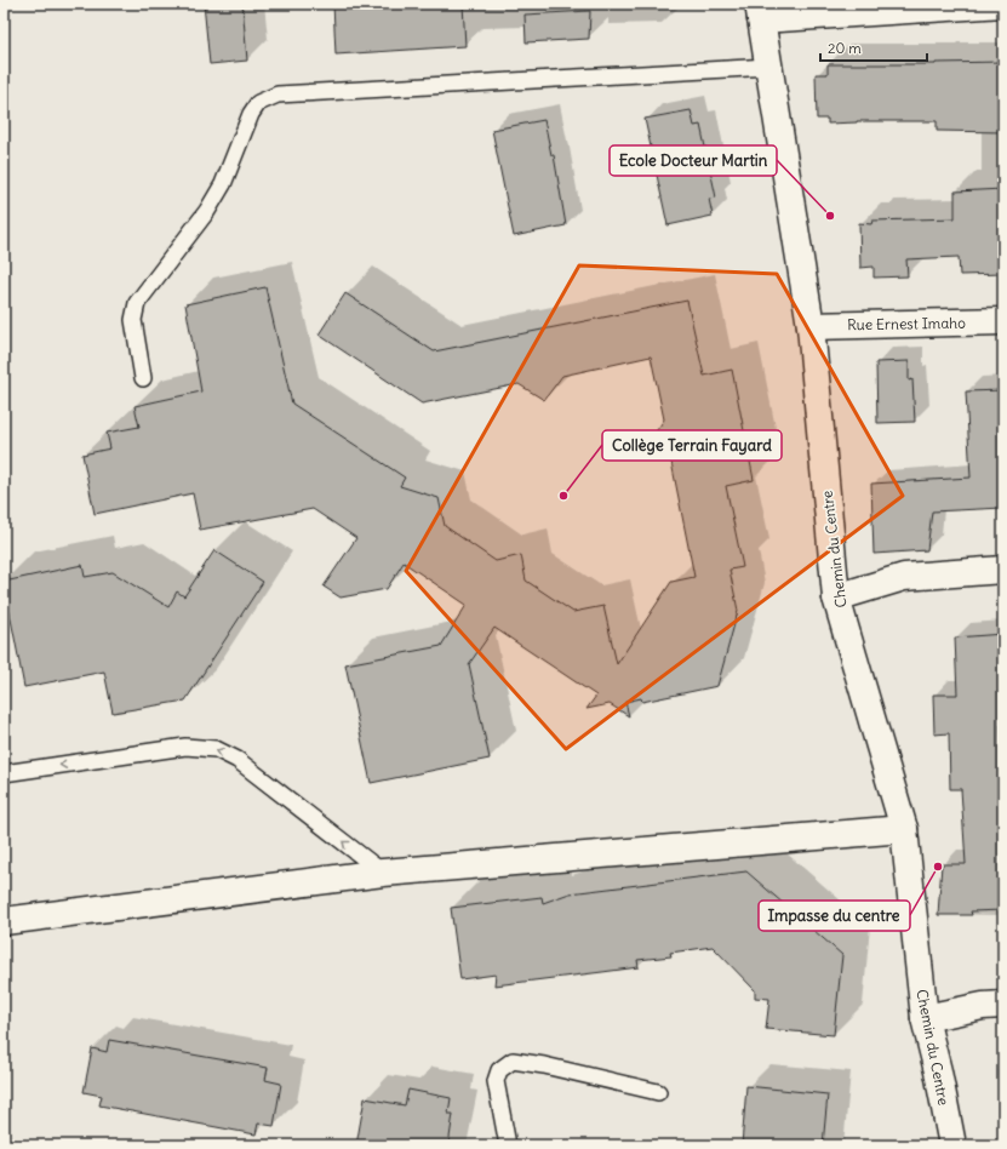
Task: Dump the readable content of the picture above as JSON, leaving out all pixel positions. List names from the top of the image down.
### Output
{
  "streets": {
    "street": ["Rue Ernest Imaho", "Chemin du Centre"]
  },
  "crossings": [
    ["Rue Ernest Imaho", "Chemin du Centre"]
  ],
  "places": ["Ecole Docteur Martin", "Collège Terrain Fayard", "Impasse du centre"],
  "scale_bar": "20 m"
}
